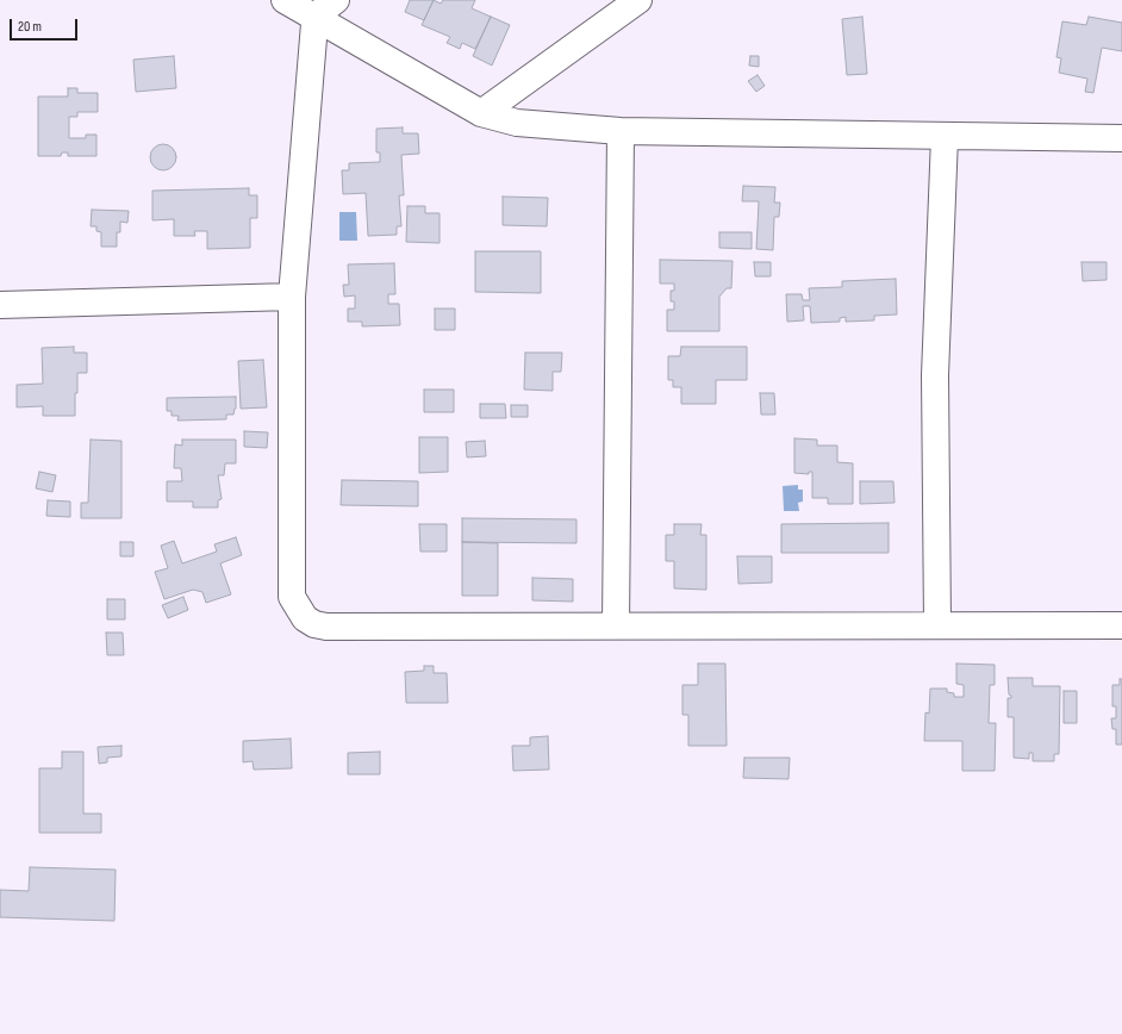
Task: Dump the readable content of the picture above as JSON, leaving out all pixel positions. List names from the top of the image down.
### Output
{
  "scale_bar": "20 m"
}
